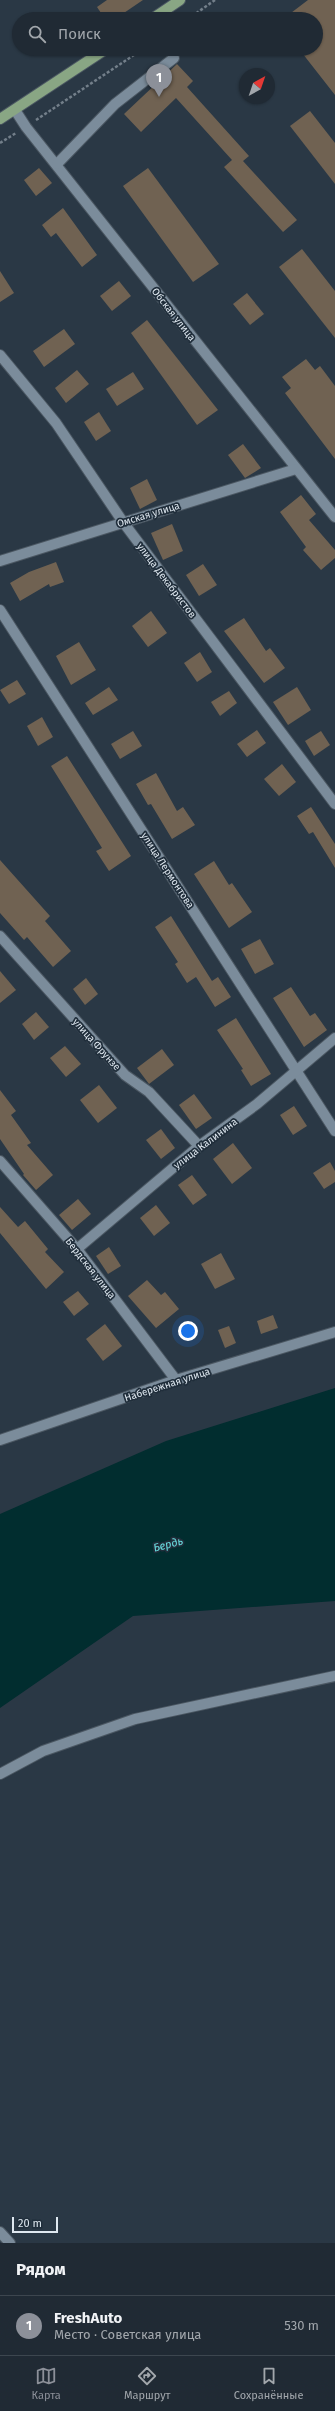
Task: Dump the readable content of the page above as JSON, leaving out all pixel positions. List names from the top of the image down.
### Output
{
  "streets": {
    "street": [
      "Обская улица",
      "Омская улица",
      "улица Декабристов",
      "улица Лермонтова",
      "улица Фрунзе",
      "улица Калинина",
      "Бердская улица",
      "Набережная улица"
    ]
  },
  "crossings": [
    ["Обская улица", "Омская улица"],
    ["Омская улица", "улица Декабристов"],
    ["улица Лермонтова", "улица Калинина"],
    ["улица Фрунзе", "улица Калинина"],
    ["улица Калинина", "Бердская улица"],
    ["Бердская улица", "Набережная улица"]
  ],
  "water": ["Бердь"],
  "scale_bar": "20 m",
  "north": "top right",
  "page": {
    "search": "Поиск",
    "pins": "1",
    "scale": "20 m",
    "heading": "Рядом",
    "list": [
      {
        "mark": "1",
        "name": "FreshAuto",
        "note": "Место · Советская улица",
        "value": "530 m"
      }
    ],
    "nav": ["Карта", "Маршрут", "Сохранённые"]
  }
}
